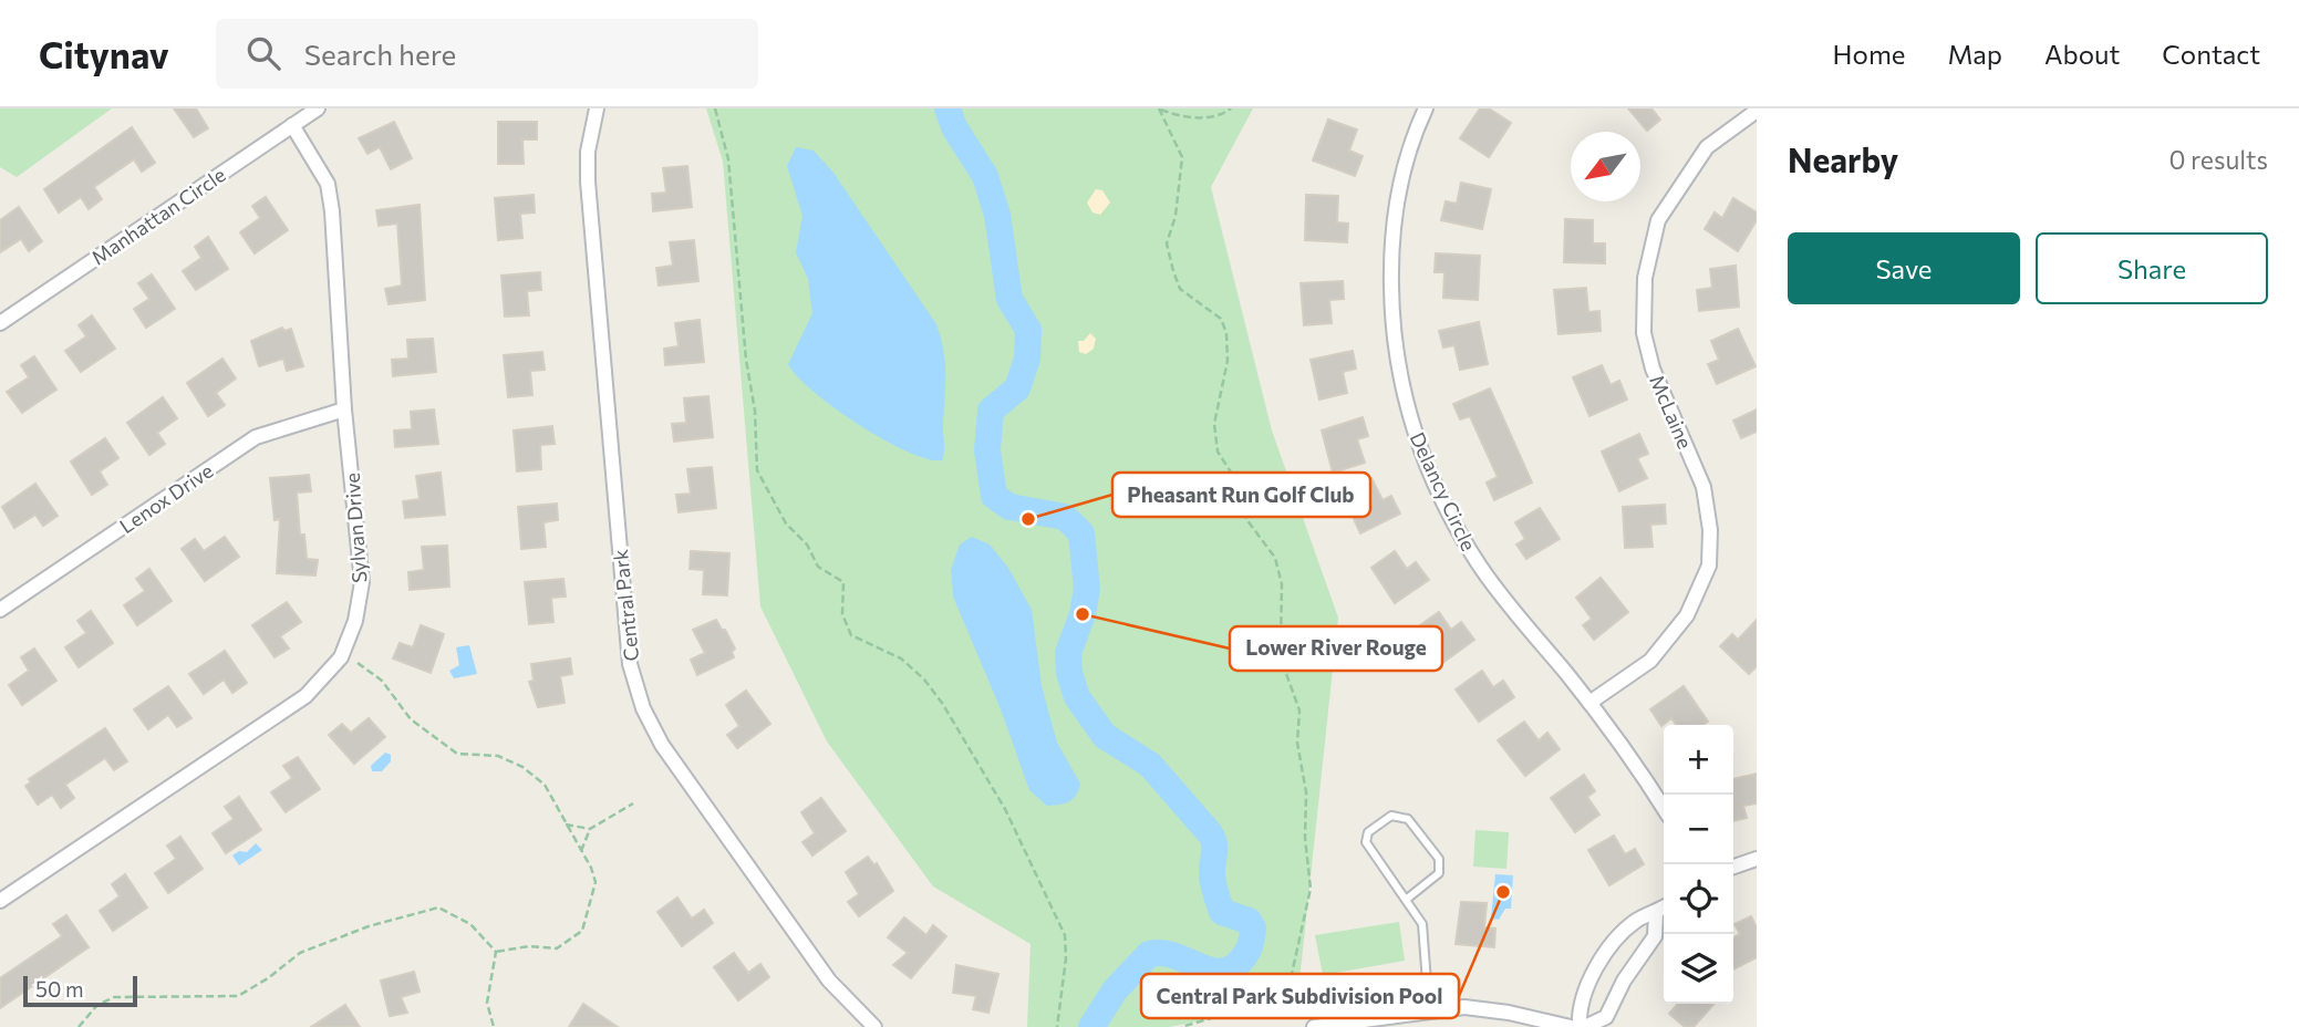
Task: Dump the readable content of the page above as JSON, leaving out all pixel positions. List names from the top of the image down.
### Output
{
  "streets": {
    "street": [
      "Manhattan Circle",
      "McLaine",
      "Delancy Circle",
      "Lenox Drive",
      "Sylvan Drive",
      "Central Park"
    ]
  },
  "crossings": [
    ["Manhattan Circle", "Sylvan Drive"],
    ["McLaine", "Delancy Circle"],
    ["Lenox Drive", "Sylvan Drive"]
  ],
  "places": ["Pheasant Run Golf Club", "Lower River Rouge", "Central Park Subdivision Pool"],
  "scale_bar": "50 m",
  "north": "bottom left",
  "page": {
    "header": "Citynav",
    "search": "Search here",
    "nav": [
      "Home",
      "Map",
      "About",
      "Contact"
    ],
    "heading": ["Nearby", "0 results"],
    "buttons": ["Save", "Share"],
    "map_buttons": ["+", "−"],
    "scale": "50 m"
  }
}
